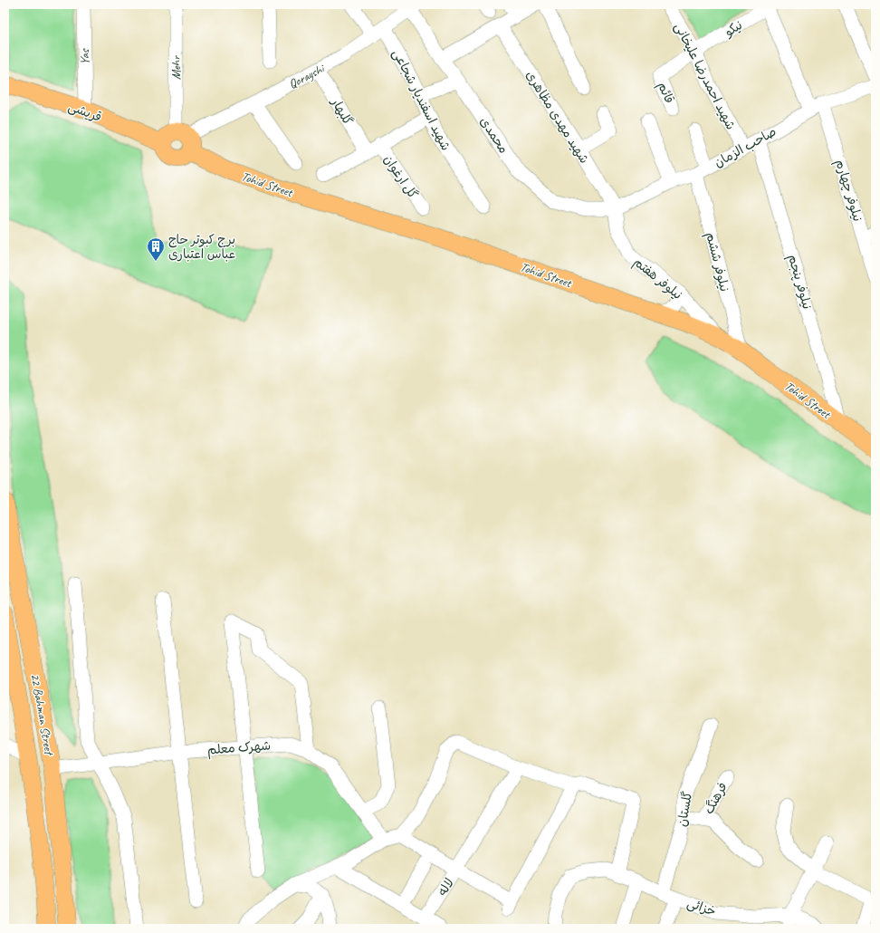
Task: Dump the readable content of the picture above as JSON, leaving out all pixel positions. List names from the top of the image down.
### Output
{
  "streets": {
    "main road": ["قریشی", "Tohid Street", "22 Bahman Street"],
    "street": [
      "نیکو",
      "Yas",
      "Mehr",
      "Qorayshi",
      "شهید احمدرضا علیخانی",
      "قائم",
      "شهید اسفندیار شجاعی",
      "گلبهار",
      "شهید مهدی مظاهری",
      "محمدی",
      "صاحب الزمان",
      "گل ارغوان",
      "نیلوفر چهارم",
      "نیلوفر ششم",
      "نیلوفر هفتم",
      "نیلوفر پنجم",
      "شهرک معلم",
      "فرهنگ",
      "گلستان",
      "لاله",
      "خزائی"
    ]
  },
  "crossings": [
    ["نیکو", "شهید احمدرضا علیخانی"],
    ["نیکو", "قائم"],
    ["نیکو", "نیلوفر چهارم"],
    ["Yas", "قریشی"],
    ["Mehr", "Qorayshi"],
    ["Mehr", "قریشی"],
    ["Mehr", "Tohid Street"],
    ["Qorayshi", "شهید اسفندیار شجاعی"],
    ["Qorayshi", "قریشی"],
    ["Qorayshi", "گلبهار"],
    ["Qorayshi", "محمدی"],
    ["Qorayshi", "Tohid Street"],
    ["شهید احمدرضا علیخانی", "قائم"],
    ["شهید احمدرضا علیخانی", "صاحب الزمان"],
    ["قریشی", "Tohid Street"],
    ["شهید مهدی مظاهری", "محمدی"],
    ["شهید مهدی مظاهری", "صاحب الزمان"],
    ["شهید مهدی مظاهری", "نیلوفر هفتم"],
    ["محمدی", "صاحب الزمان"],
    ["محمدی", "نیلوفر هفتم"],
    ["صاحب الزمان", "نیلوفر چهارم"],
    ["صاحب الزمان", "نیلوفر ششم"],
    ["صاحب الزمان", "نیلوفر هفتم"],
    ["صاحب الزمان", "نیلوفر پنجم"],
    ["Tohid Street", "نیلوفر ششم"],
    ["Tohid Street", "نیلوفر هفتم"],
    ["Tohid Street", "نیلوفر پنجم"],
    ["22 Bahman Street", "شهرک معلم"],
    ["گلستان", "خزائی"]
  ],
  "places": {
    "building": ["برج کبوتر حاج عباس اعتباری"]
  }
}
